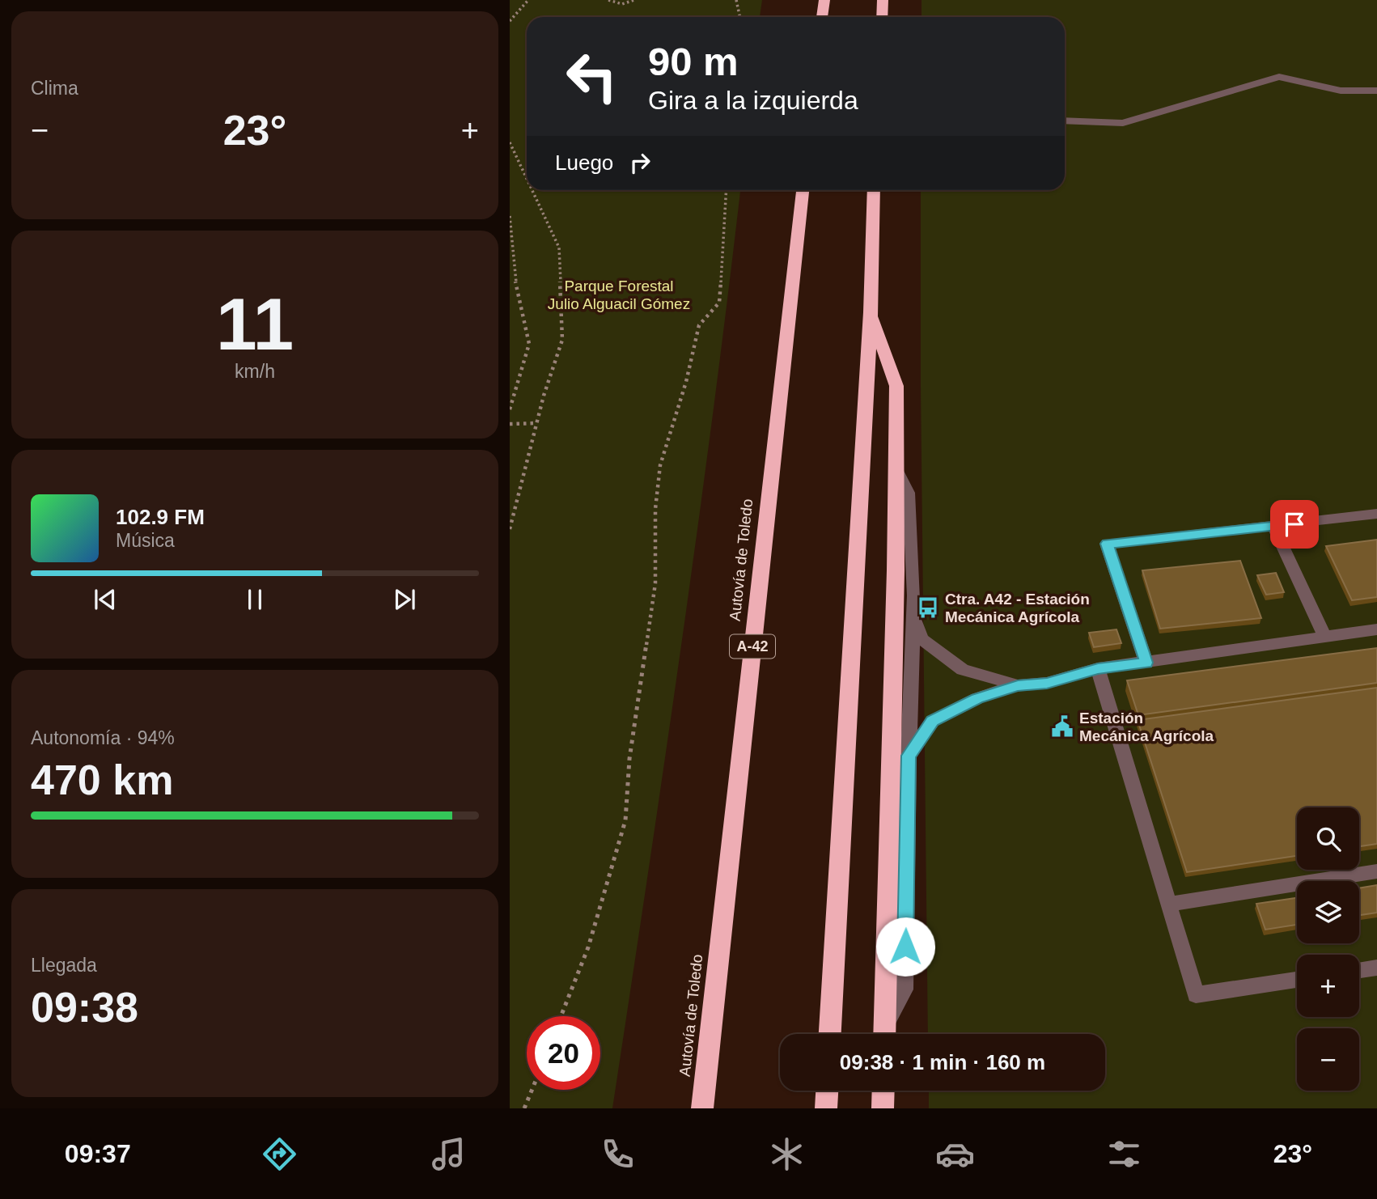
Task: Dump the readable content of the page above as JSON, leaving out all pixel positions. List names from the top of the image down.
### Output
{
  "streets": {
    "highway": ["Autovía de Toledo", "A-42"]
  },
  "parks": ["Parque Forestal Julio Alguacil Gómez"],
  "places": {
    "bus stop": ["Ctra. A42 - Estación Mecánica Agrícola"],
    "public building": ["Estación Mecánica Agrícola"]
  },
  "page": {
    "tile": [
      "Clima",
      ["11", "km/h"],
      ["Autonomía · 94%", "470 km"],
      ["Llegada", "09:38"]
    ],
    "turn": ["90 m", "Gira a la izquierda"],
    "heat": ["−", "23°", "+"],
    "then": "Luego",
    "song": ["102.9 FM", "Música"],
    "map_buttons": ["+", "−"],
    "limit": "20",
    "trip": "09:38 · 1 min · 160 m",
    "tabs": ["09:37", "23°"]
  }
}
